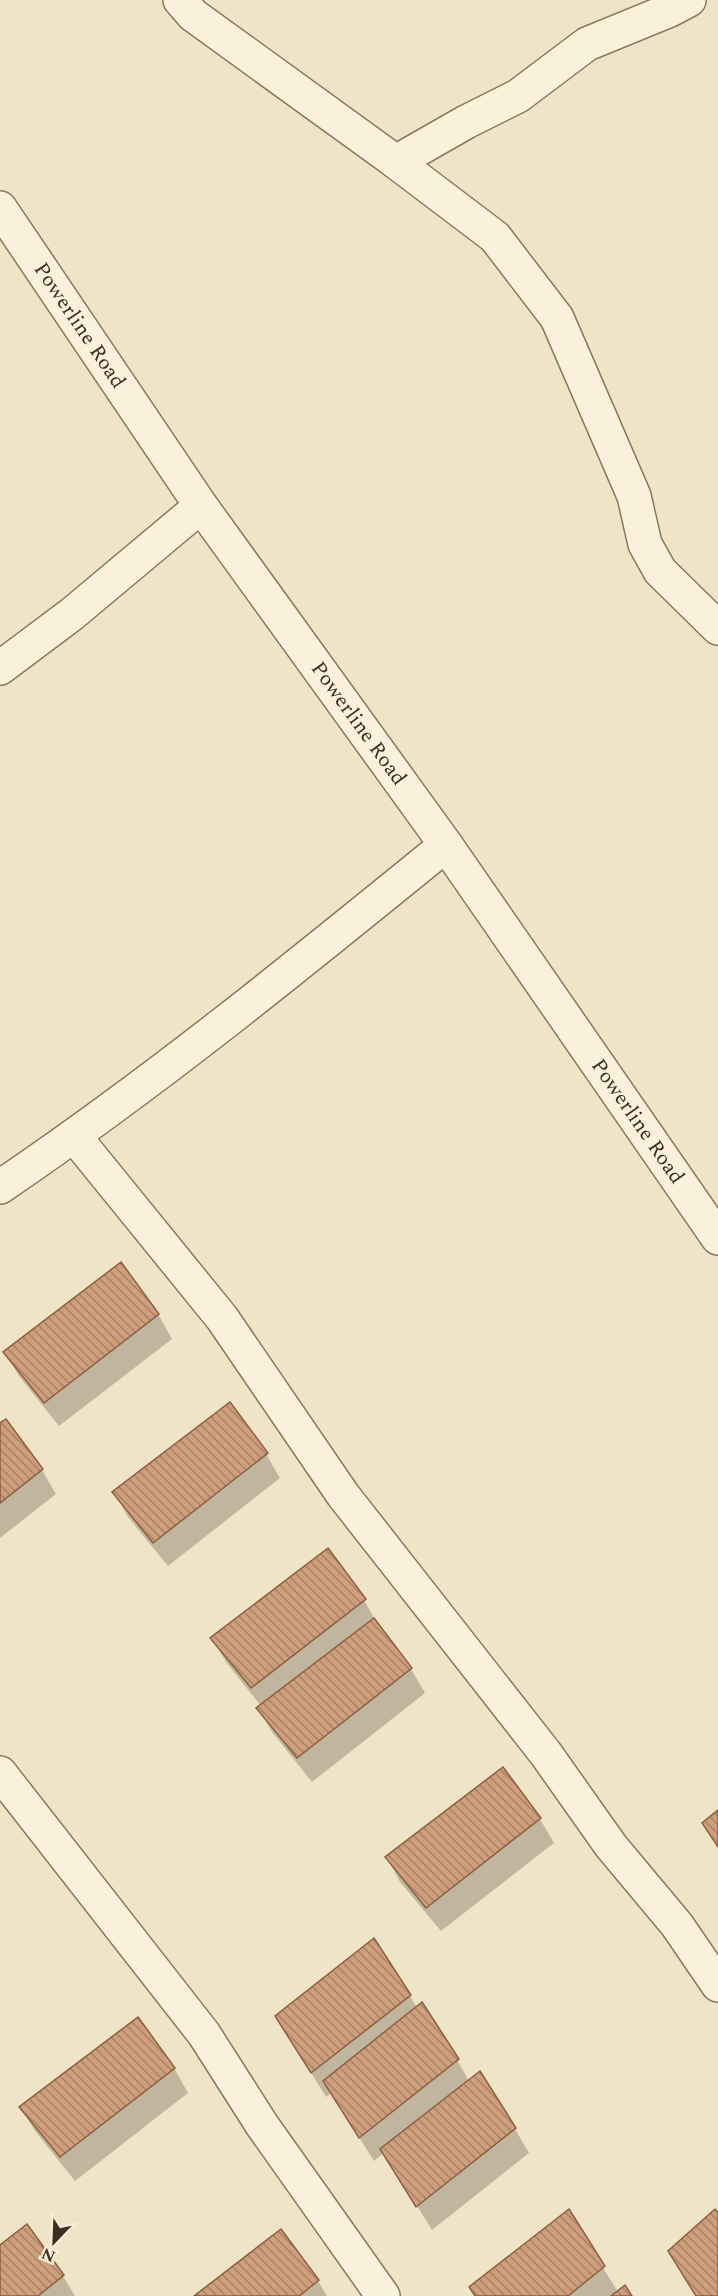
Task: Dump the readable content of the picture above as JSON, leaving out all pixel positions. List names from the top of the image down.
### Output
{
  "streets": {
    "street": ["Powerline Road"]
  },
  "north": "bottom left"
}
